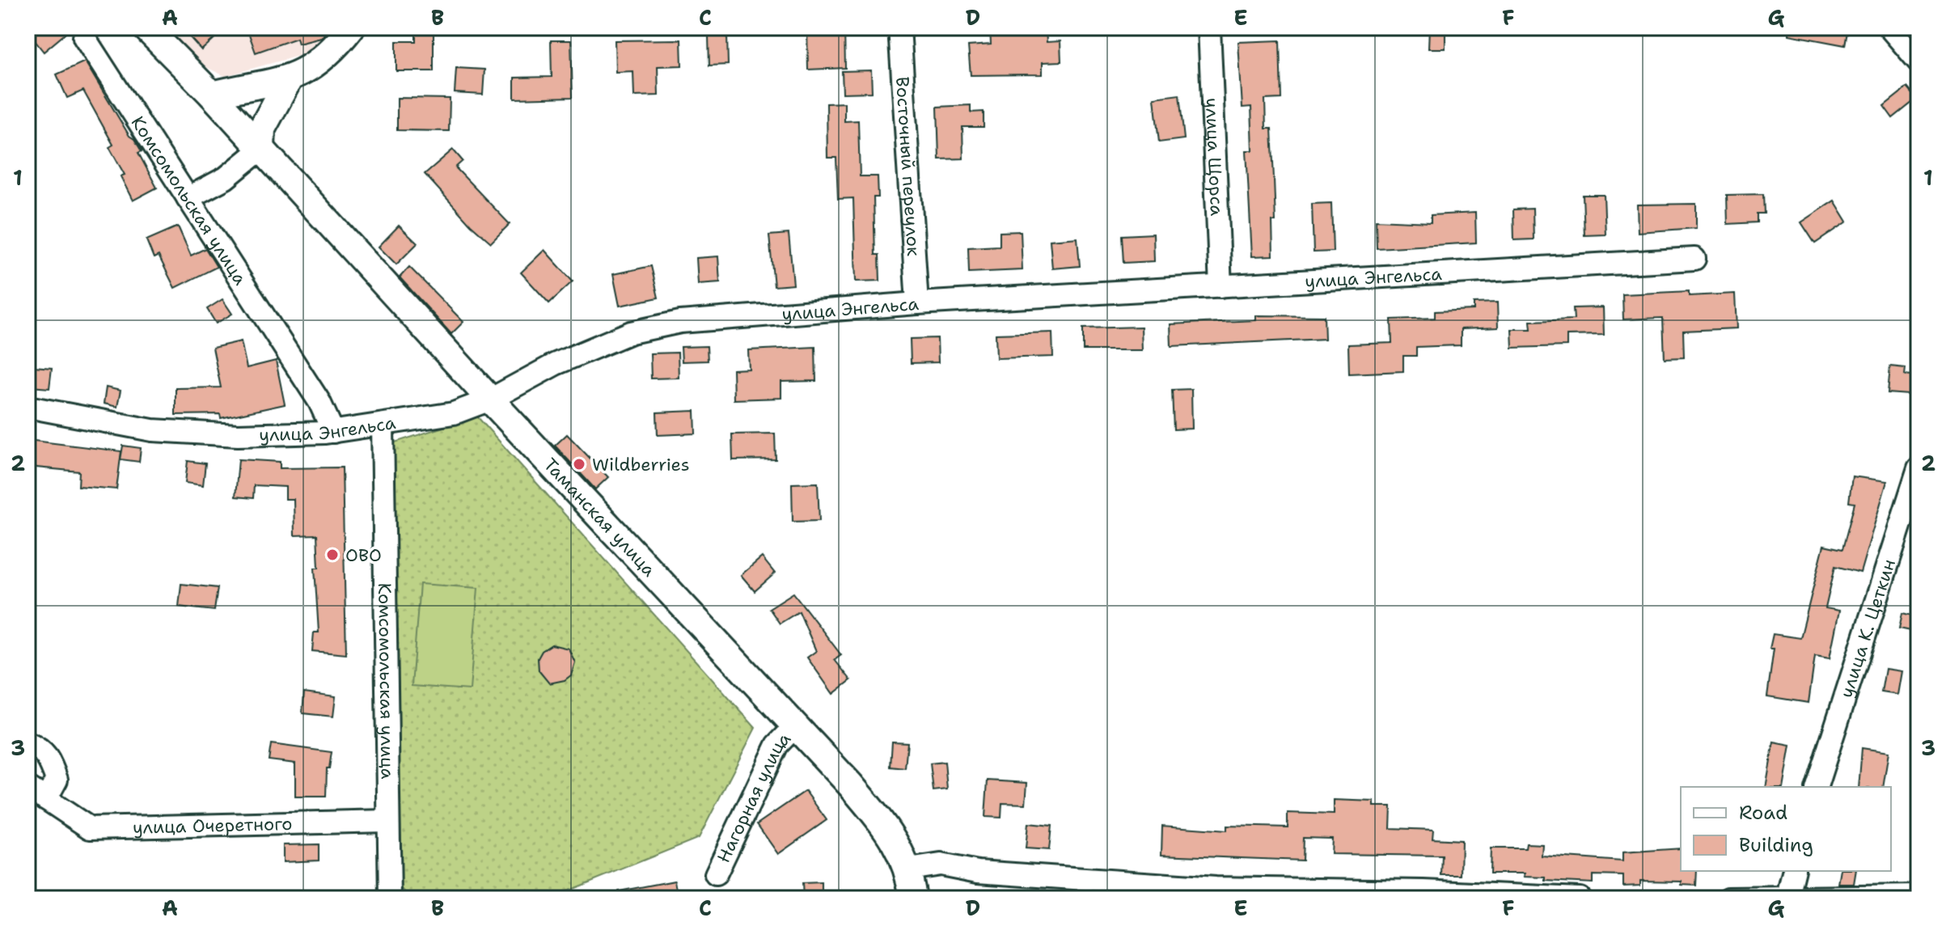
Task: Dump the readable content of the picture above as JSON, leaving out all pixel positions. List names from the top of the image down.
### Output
{
  "streets": {
    "street": [
      "улица Щорса",
      "Восточный переулок",
      "Комсомольская улица",
      "улица Энгельса",
      "Таманская улица",
      "улица К. Цеткин",
      "Нагорная улица",
      "улица Очеретного"
    ]
  },
  "crossings": [
    ["улица Щорса", "улица Энгельса"],
    ["Восточный переулок", "улица Энгельса"],
    ["Комсомольская улица", "улица Энгельса"],
    ["Комсомольская улица", "улица Очеретного"],
    ["улица Энгельса", "Таманская улица"],
    ["Таманская улица", "Нагорная улица"]
  ],
  "places": ["Wildberries", "ОВО"],
  "legend": ["Road", "Building"],
  "grid": {
    "columns": [
      "A",
      "B",
      "C",
      "D",
      "E",
      "F",
      "G"
    ],
    "rows": ["1", "2", "3"]
  }
}
